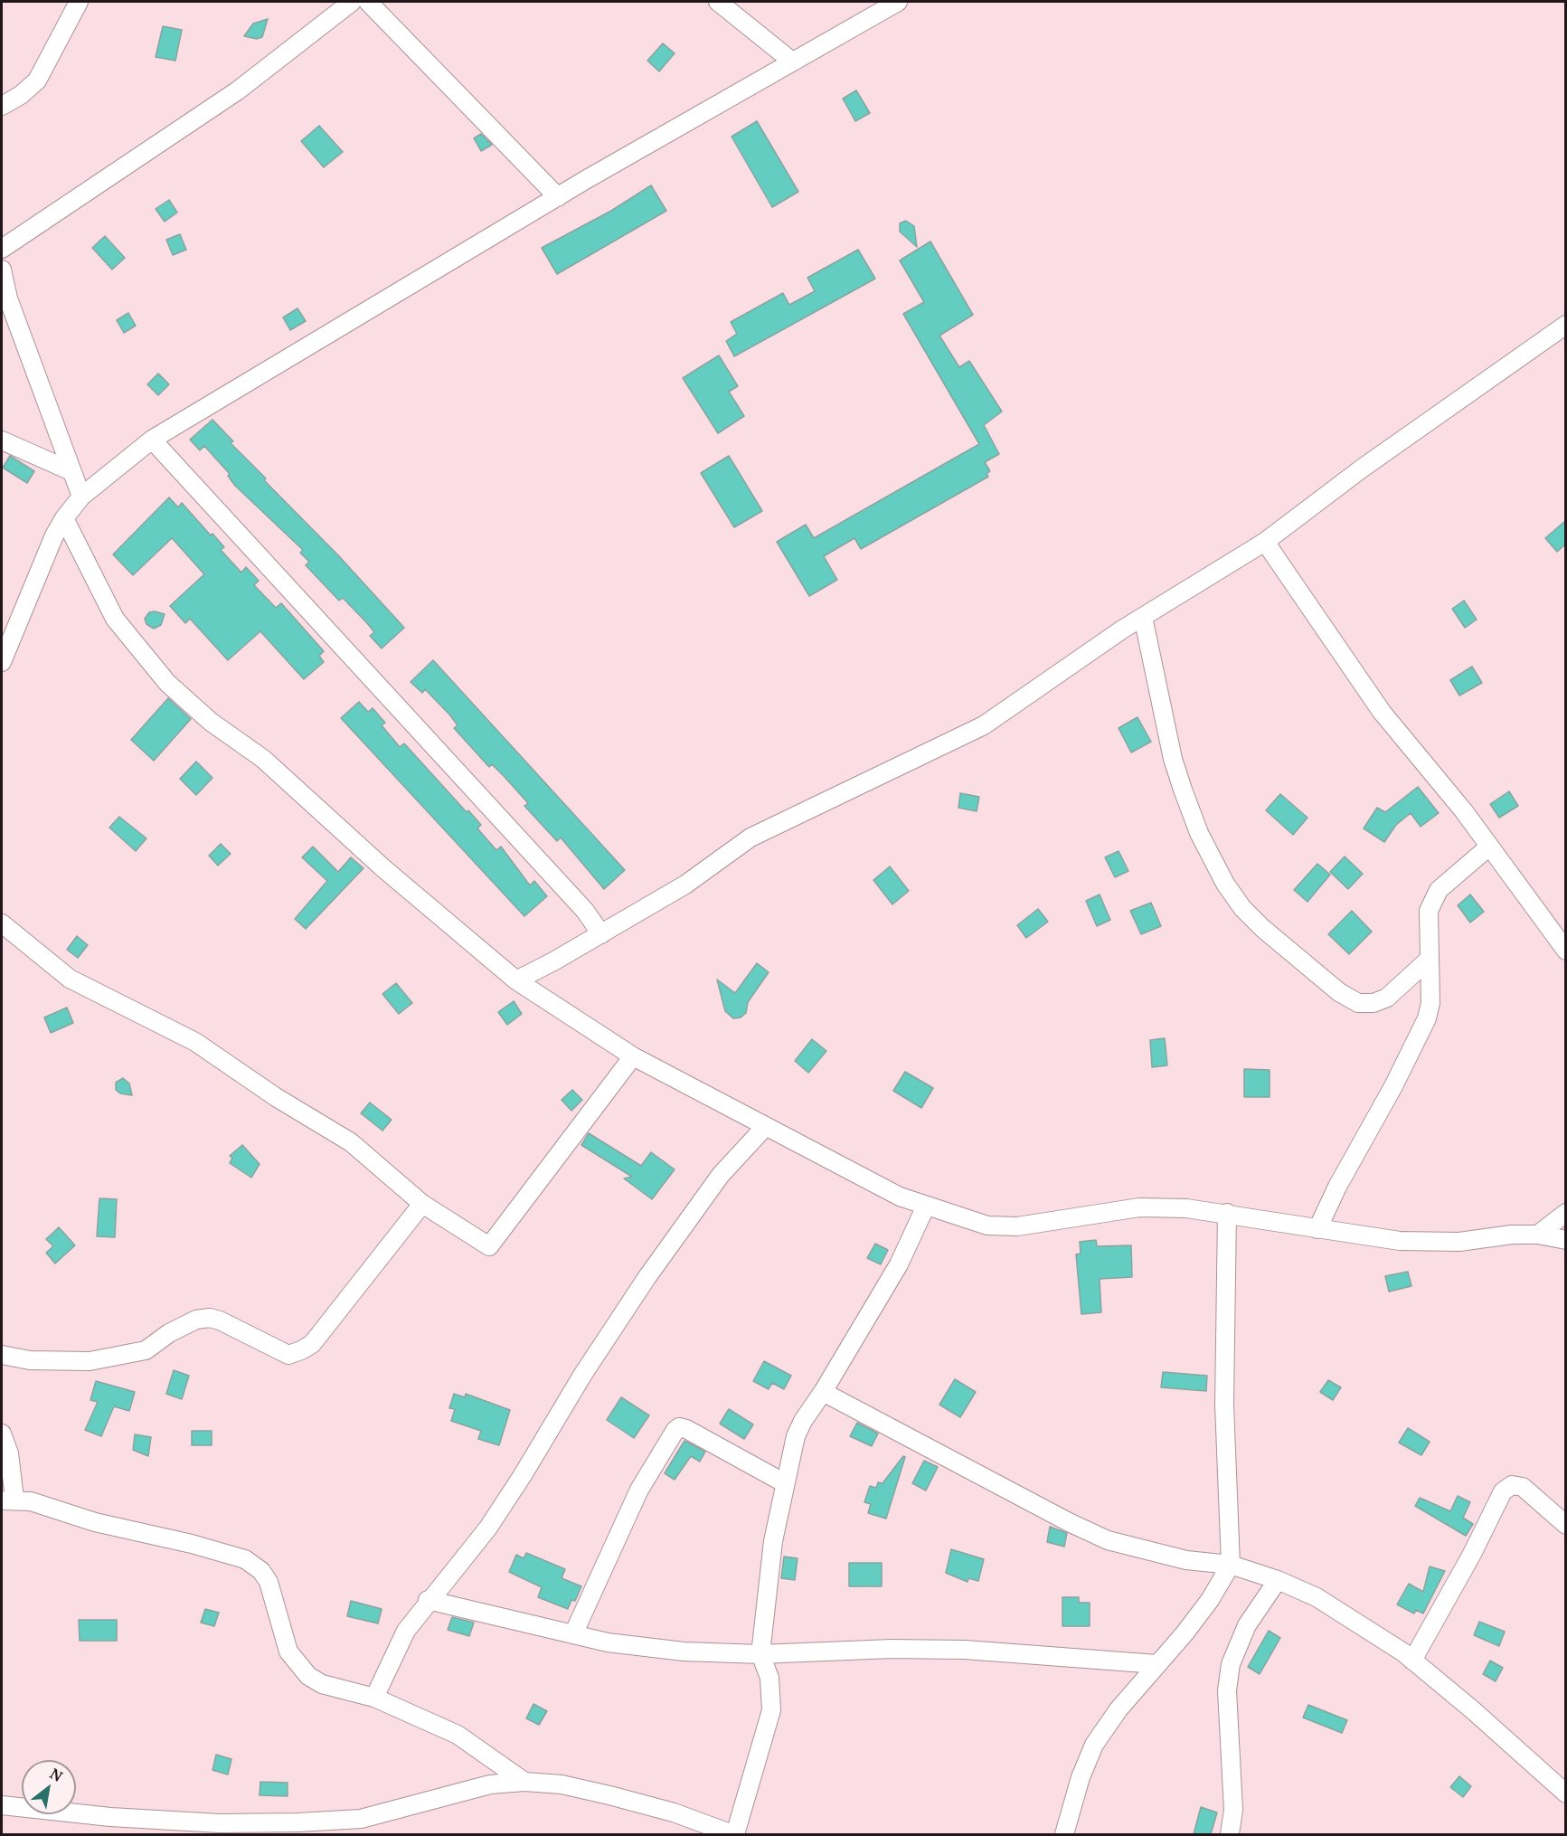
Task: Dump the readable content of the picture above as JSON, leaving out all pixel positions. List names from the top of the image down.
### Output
{
  "north": "top right"
}
